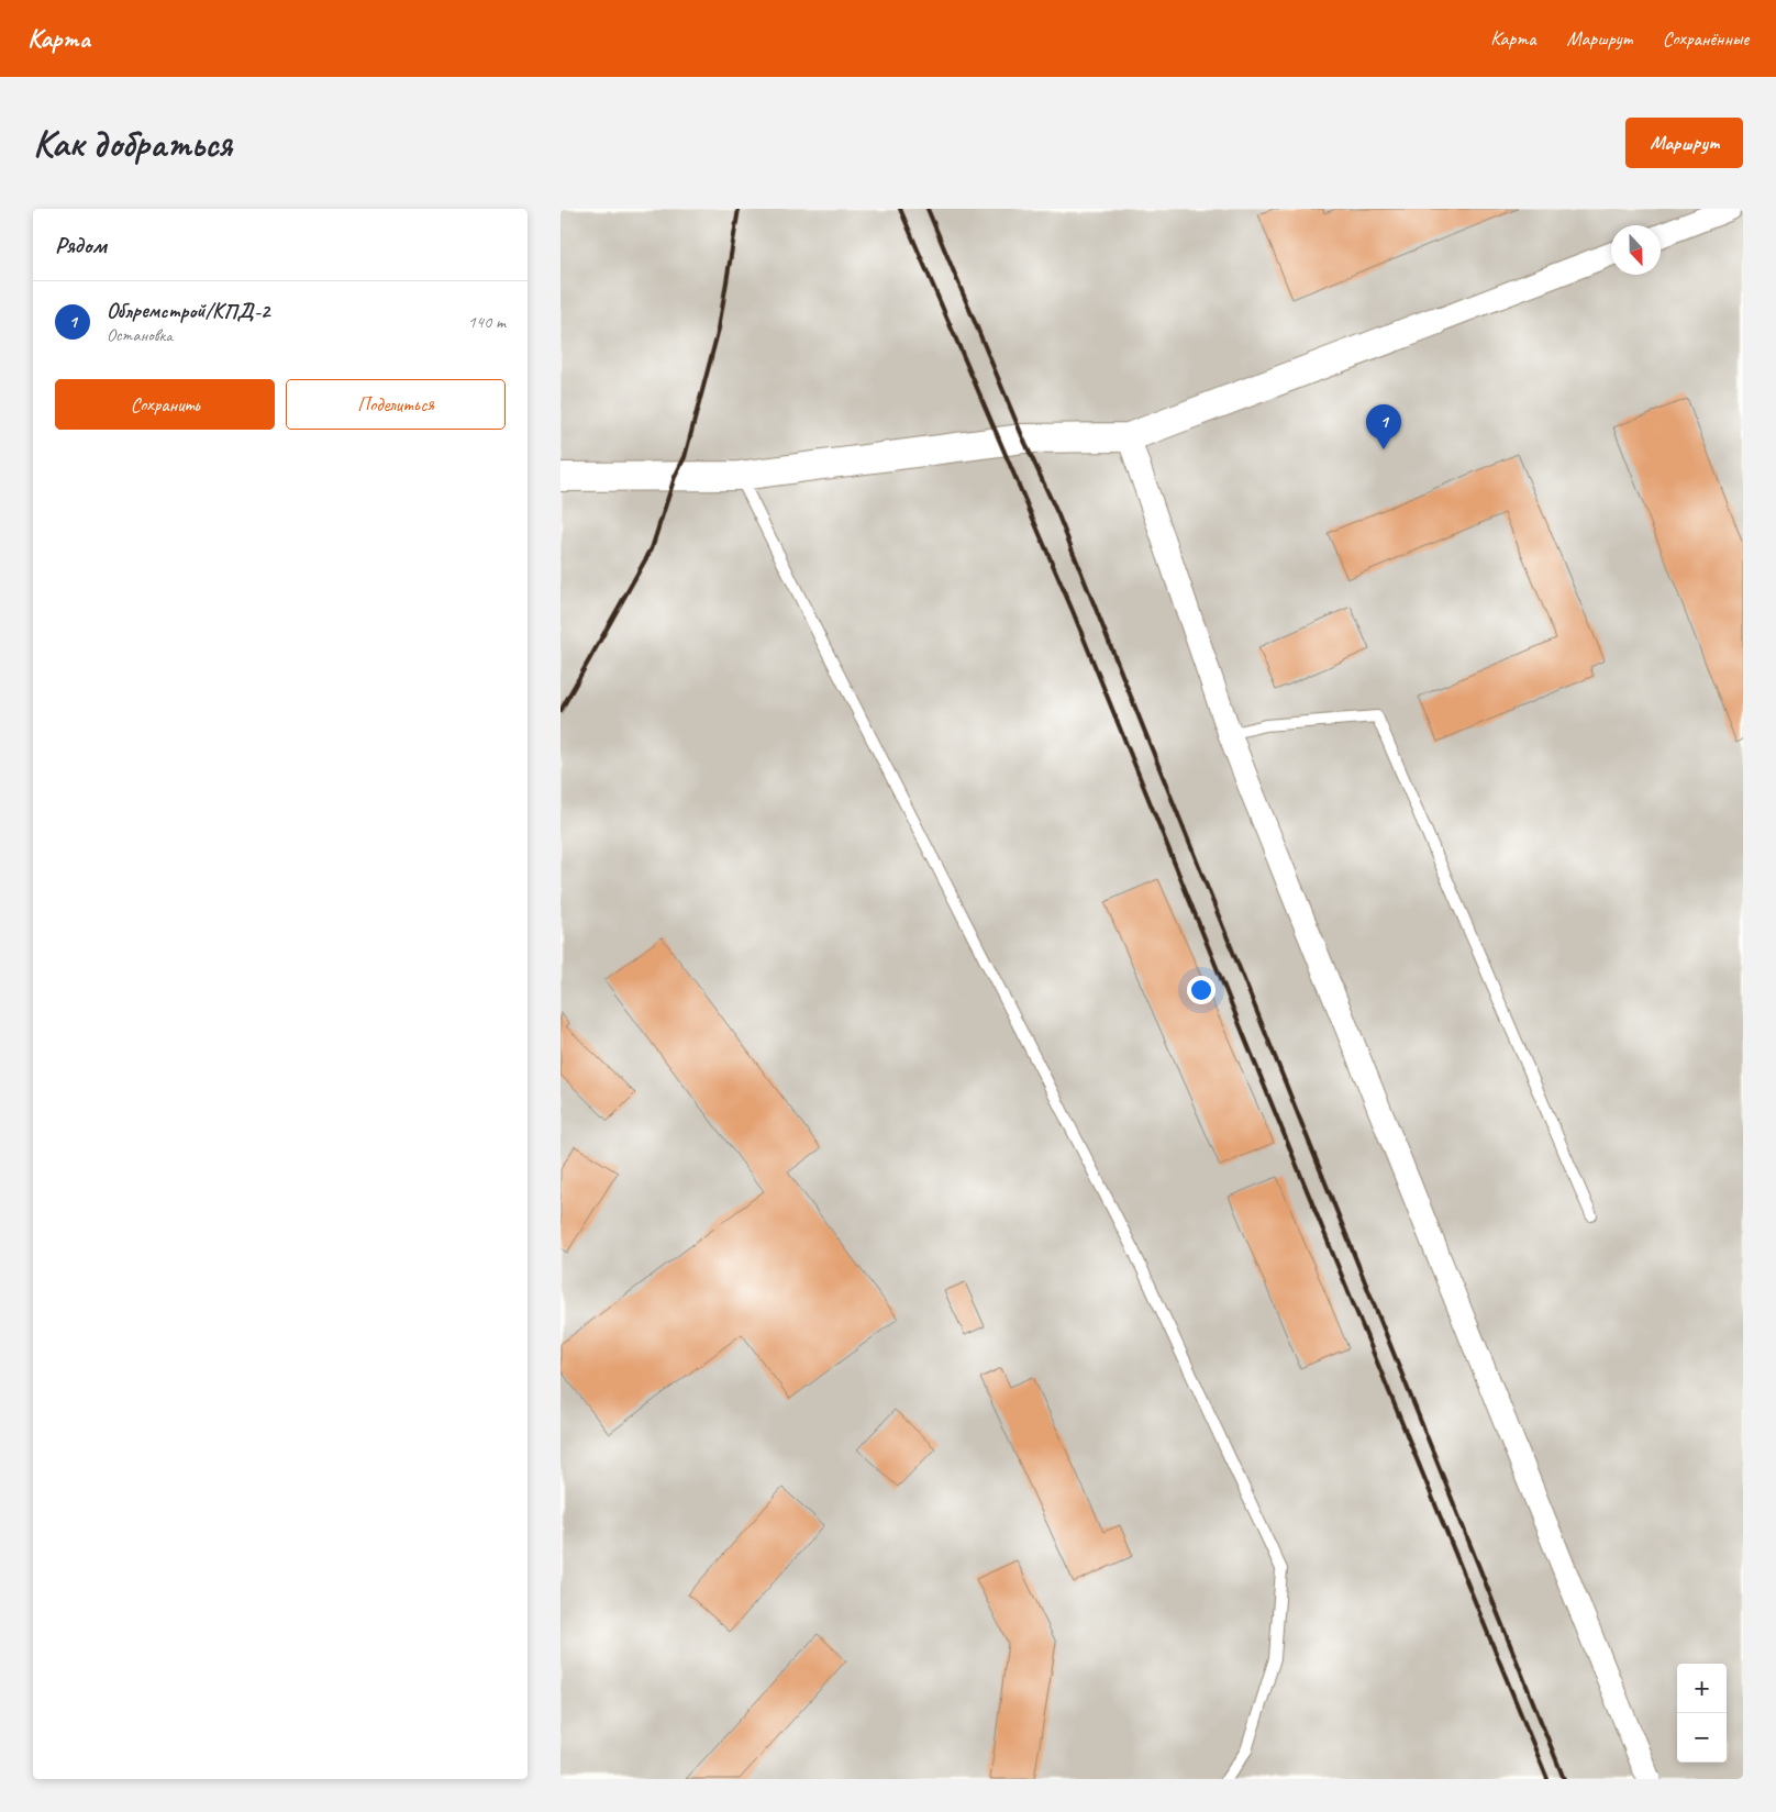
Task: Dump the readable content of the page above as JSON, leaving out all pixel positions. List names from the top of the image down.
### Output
{
  "north": "bottom",
  "page": {
    "header": "Карта",
    "nav": ["Карта", "Маршрут", "Сохранённые"],
    "buttons": [
      "Маршрут",
      ["Сохранить", "Поделиться"]
    ],
    "title": "Как добраться",
    "heading": "Рядом",
    "list": [
      {
        "mark": "1",
        "name": "Облремстрой/КПД-2",
        "note": "Остановка",
        "value": "140 m"
      }
    ],
    "pins": "1",
    "map_buttons": ["+", "−"]
  }
}
